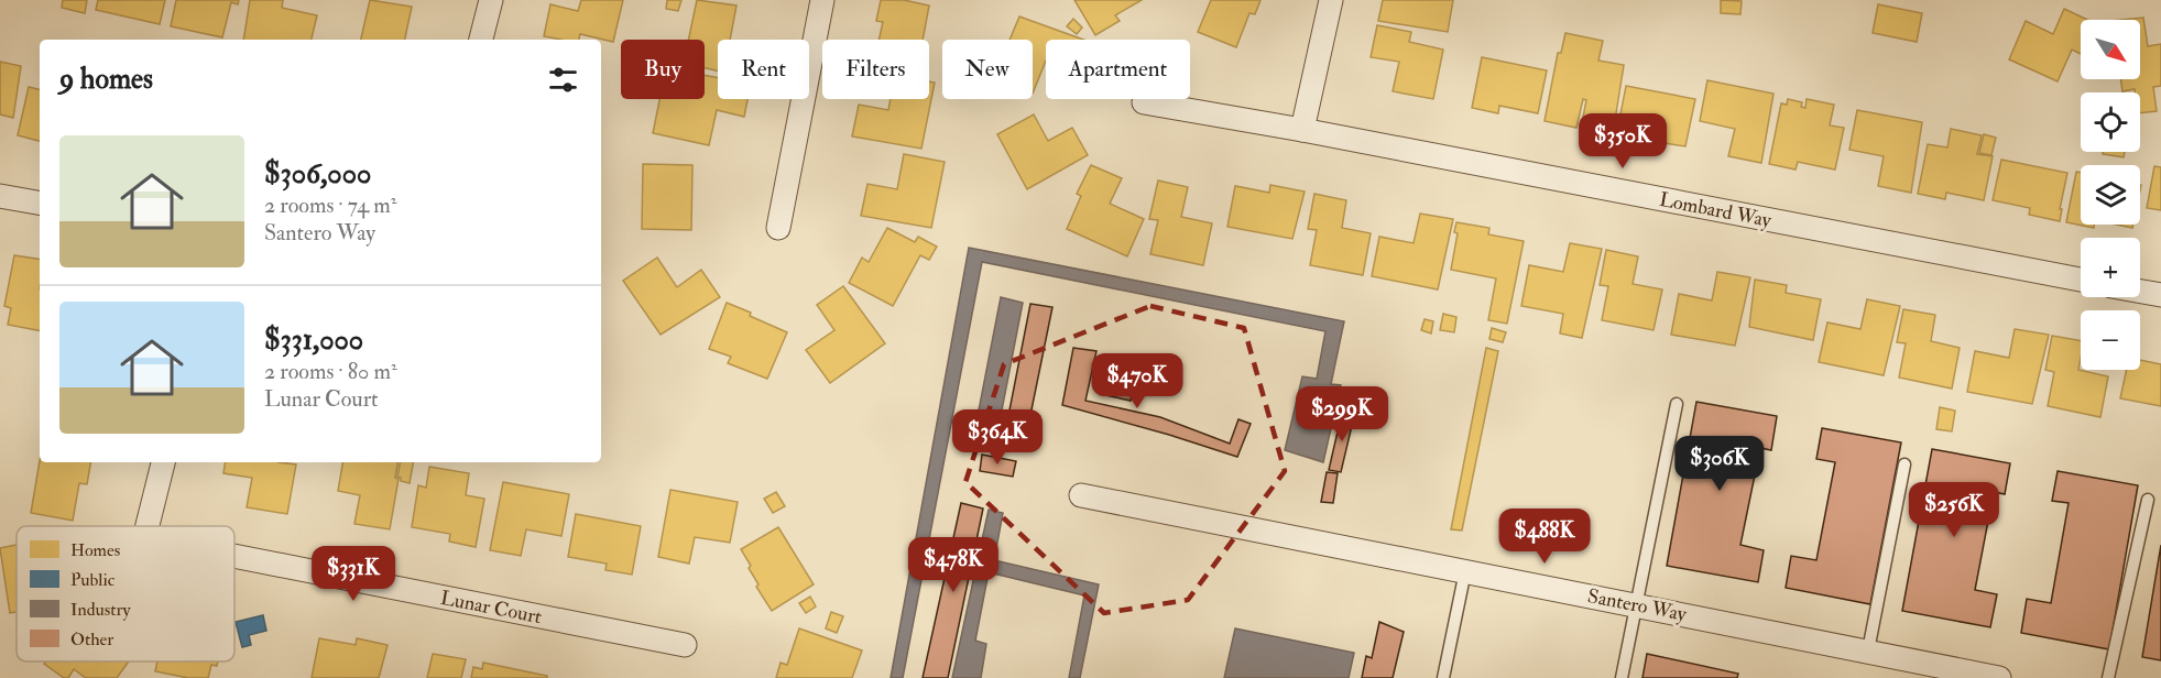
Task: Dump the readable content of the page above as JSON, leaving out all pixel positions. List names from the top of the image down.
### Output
{
  "streets": {
    "street": ["Lombard Way", "Santero Way", "Lunar Court"]
  },
  "legend": [
    "Homes",
    "Public",
    "Industry",
    "Other"
  ],
  "north": "bottom right",
  "page": {
    "map_buttons": ["+", "−"],
    "chip": [
      "Buy",
      "Rent",
      "Filters",
      "New",
      "Apartment"
    ],
    "heading": "9 homes",
    "price": [
      "$350K",
      "$470K",
      "$299K",
      "$364K",
      "$306K",
      "$256K",
      "$488K",
      "$478K",
      "$331K"
    ],
    "list": [
      {
        "name": "$306,000",
        "note": "2 rooms · 74 m² · Santero Way"
      },
      {
        "name": "$331,000",
        "note": "2 rooms · 80 m² · Lunar Court"
      }
    ]
  }
}
